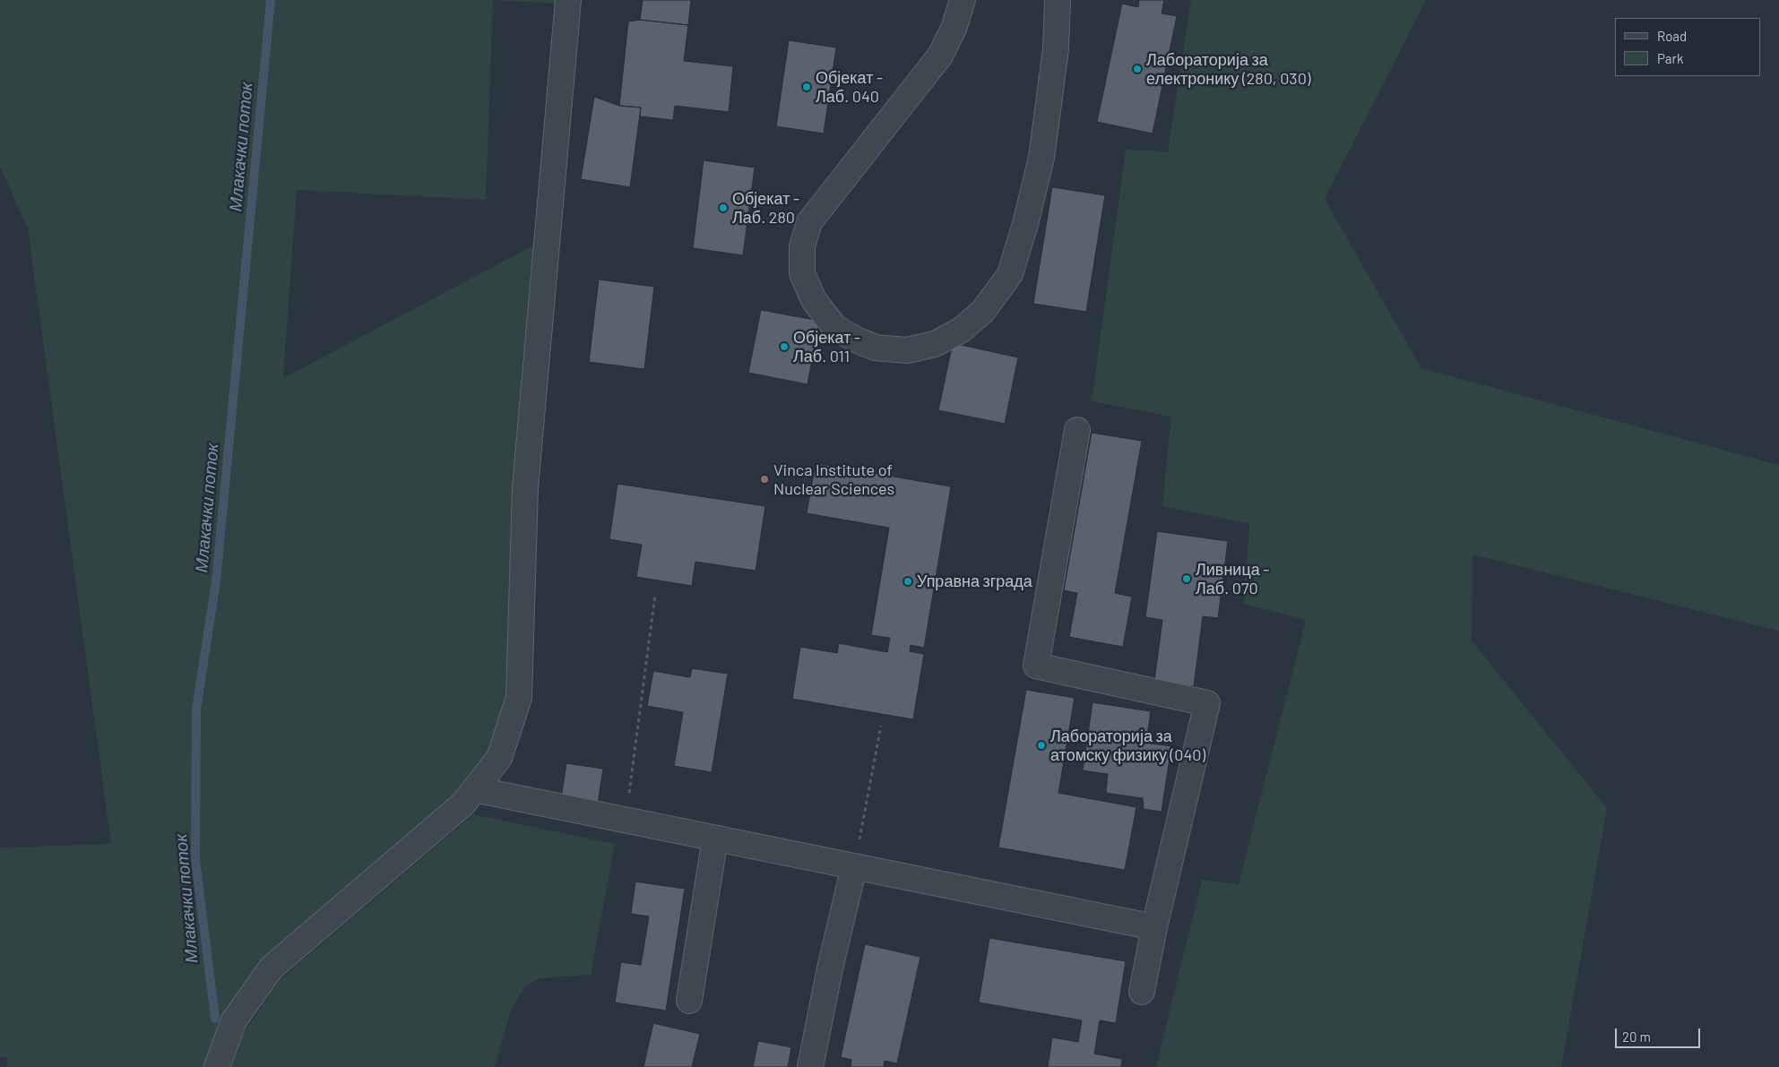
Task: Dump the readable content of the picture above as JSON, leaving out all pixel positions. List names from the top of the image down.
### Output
{
  "water": ["Млакачки поток"],
  "places": [
    "Лабораторија за електронику (280, 030)",
    "Објекат - Лаб. 040",
    "Објекат - Лаб. 280",
    "Објекат - Лаб. 011",
    "Vinca Institute of Nuclear Sciences",
    "Ливница - Лаб. 070",
    "Управна зграда",
    "Лабораторија за атомску физику (040)"
  ],
  "legend": ["Road", "Park"],
  "scale_bar": "20 m"
}
